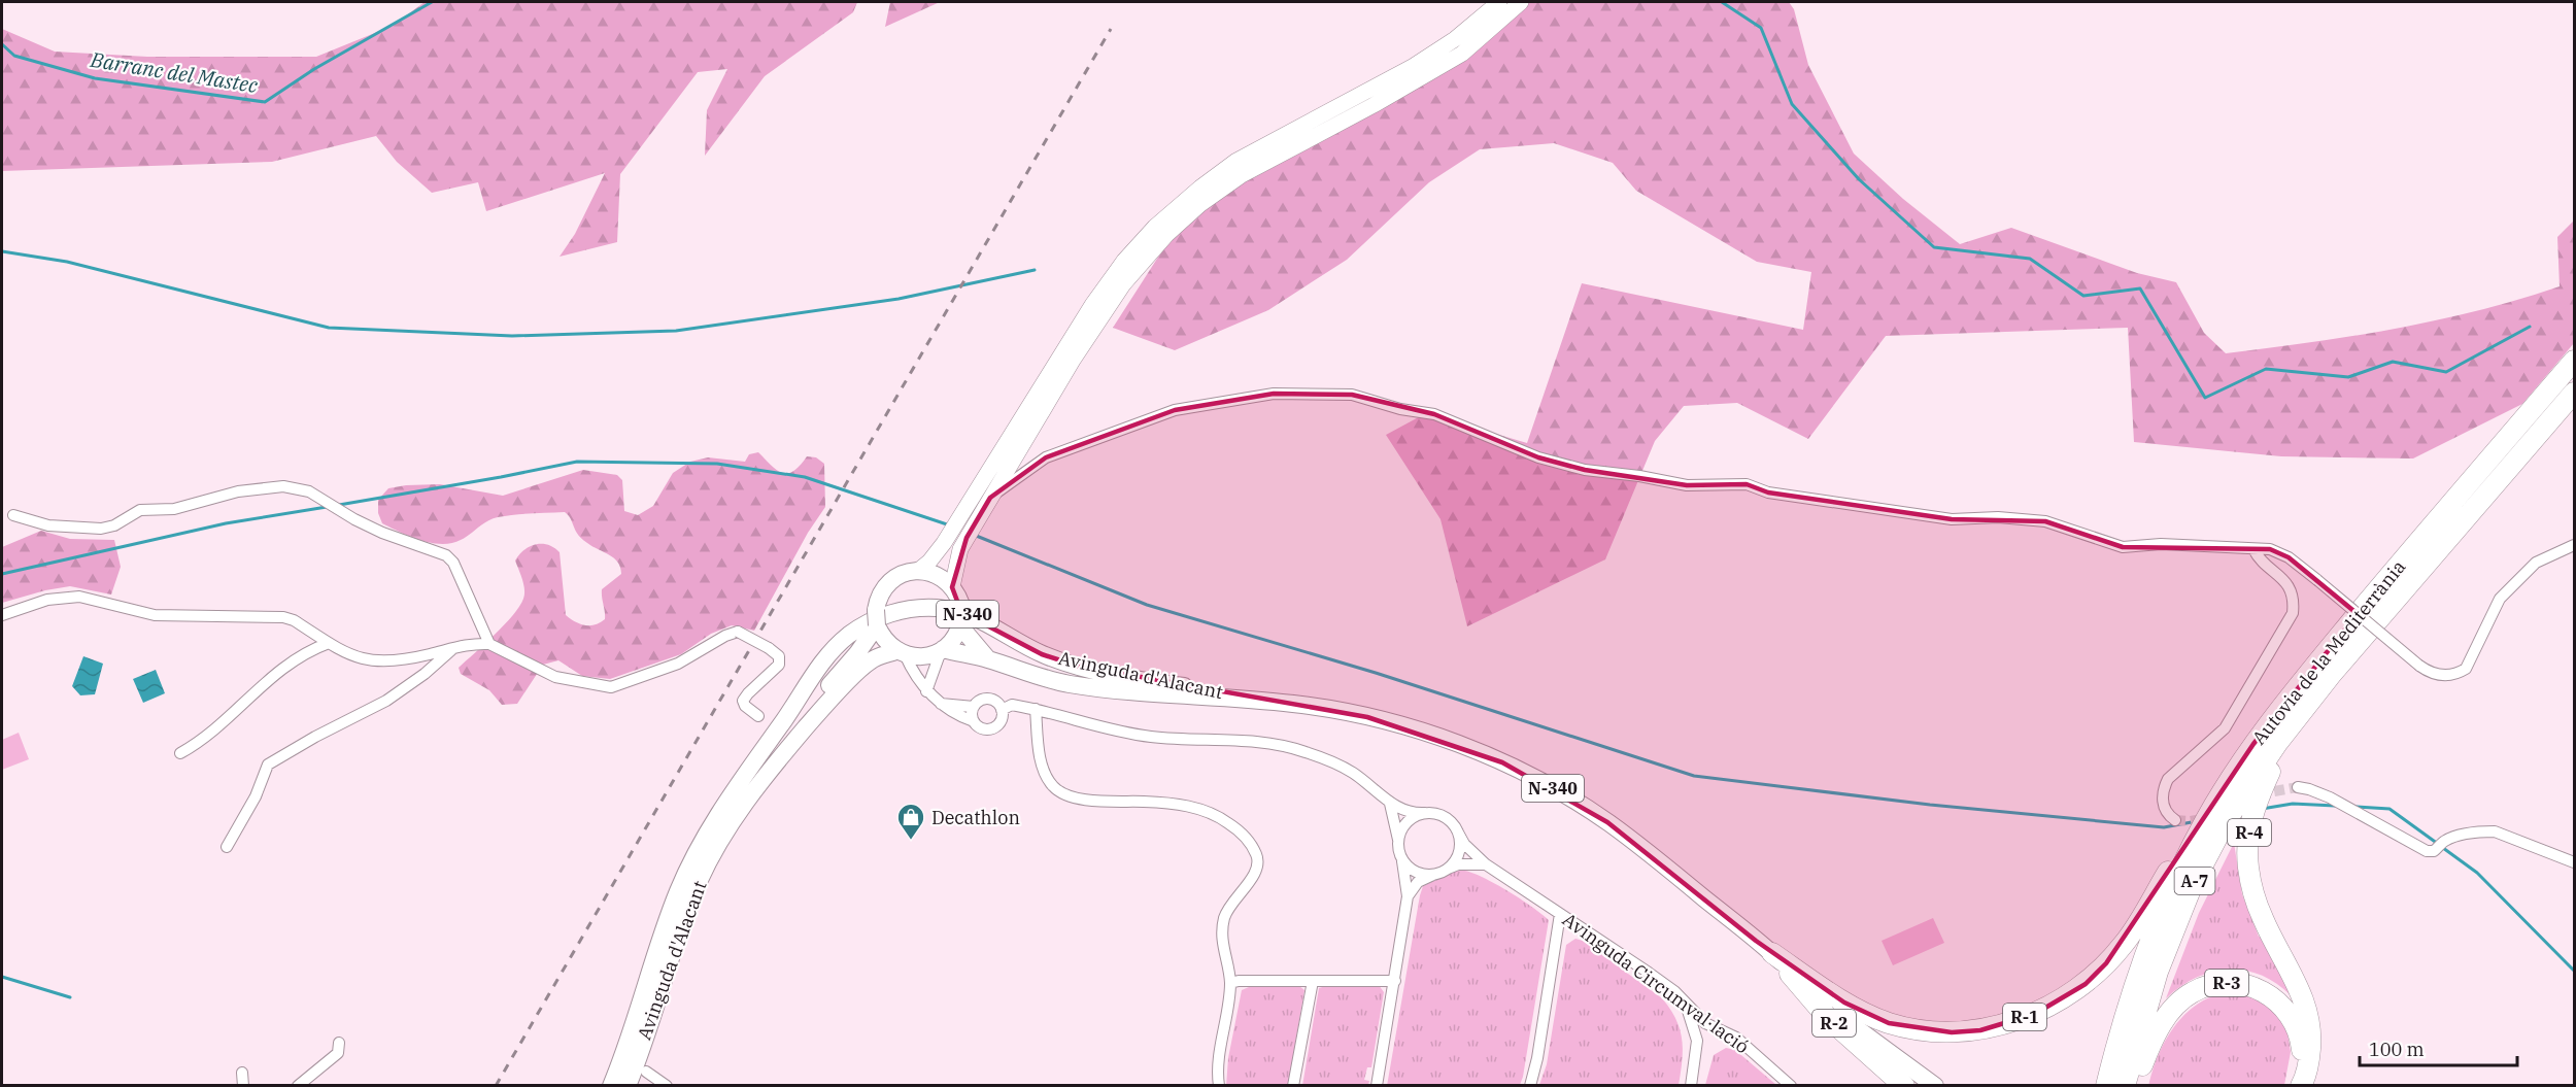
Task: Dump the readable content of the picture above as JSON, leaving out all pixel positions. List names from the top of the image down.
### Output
{
  "streets": {
    "highway": [
      "Autovia de la Mediterrània",
      "R-4",
      "A-7",
      "R-3",
      "R-1",
      "R-2"
    ],
    "main road": ["N-340", "Avinguda d'Alacant"],
    "street": ["Avinguda Circumval·lació"]
  },
  "crossings": [
    ["N-340", "Avinguda d'Alacant"],
    ["N-340", "R-1"],
    ["N-340", "R-2"],
    ["Autovia de la Mediterrània", "R-4"],
    ["Autovia de la Mediterrània", "R-1"],
    ["R-4", "R-3"],
    ["R-1", "R-2"]
  ],
  "water": ["Barranc del Mastec"],
  "places": {
    "shop": ["Decathlon"]
  },
  "scale_bar": "100 m"
}
